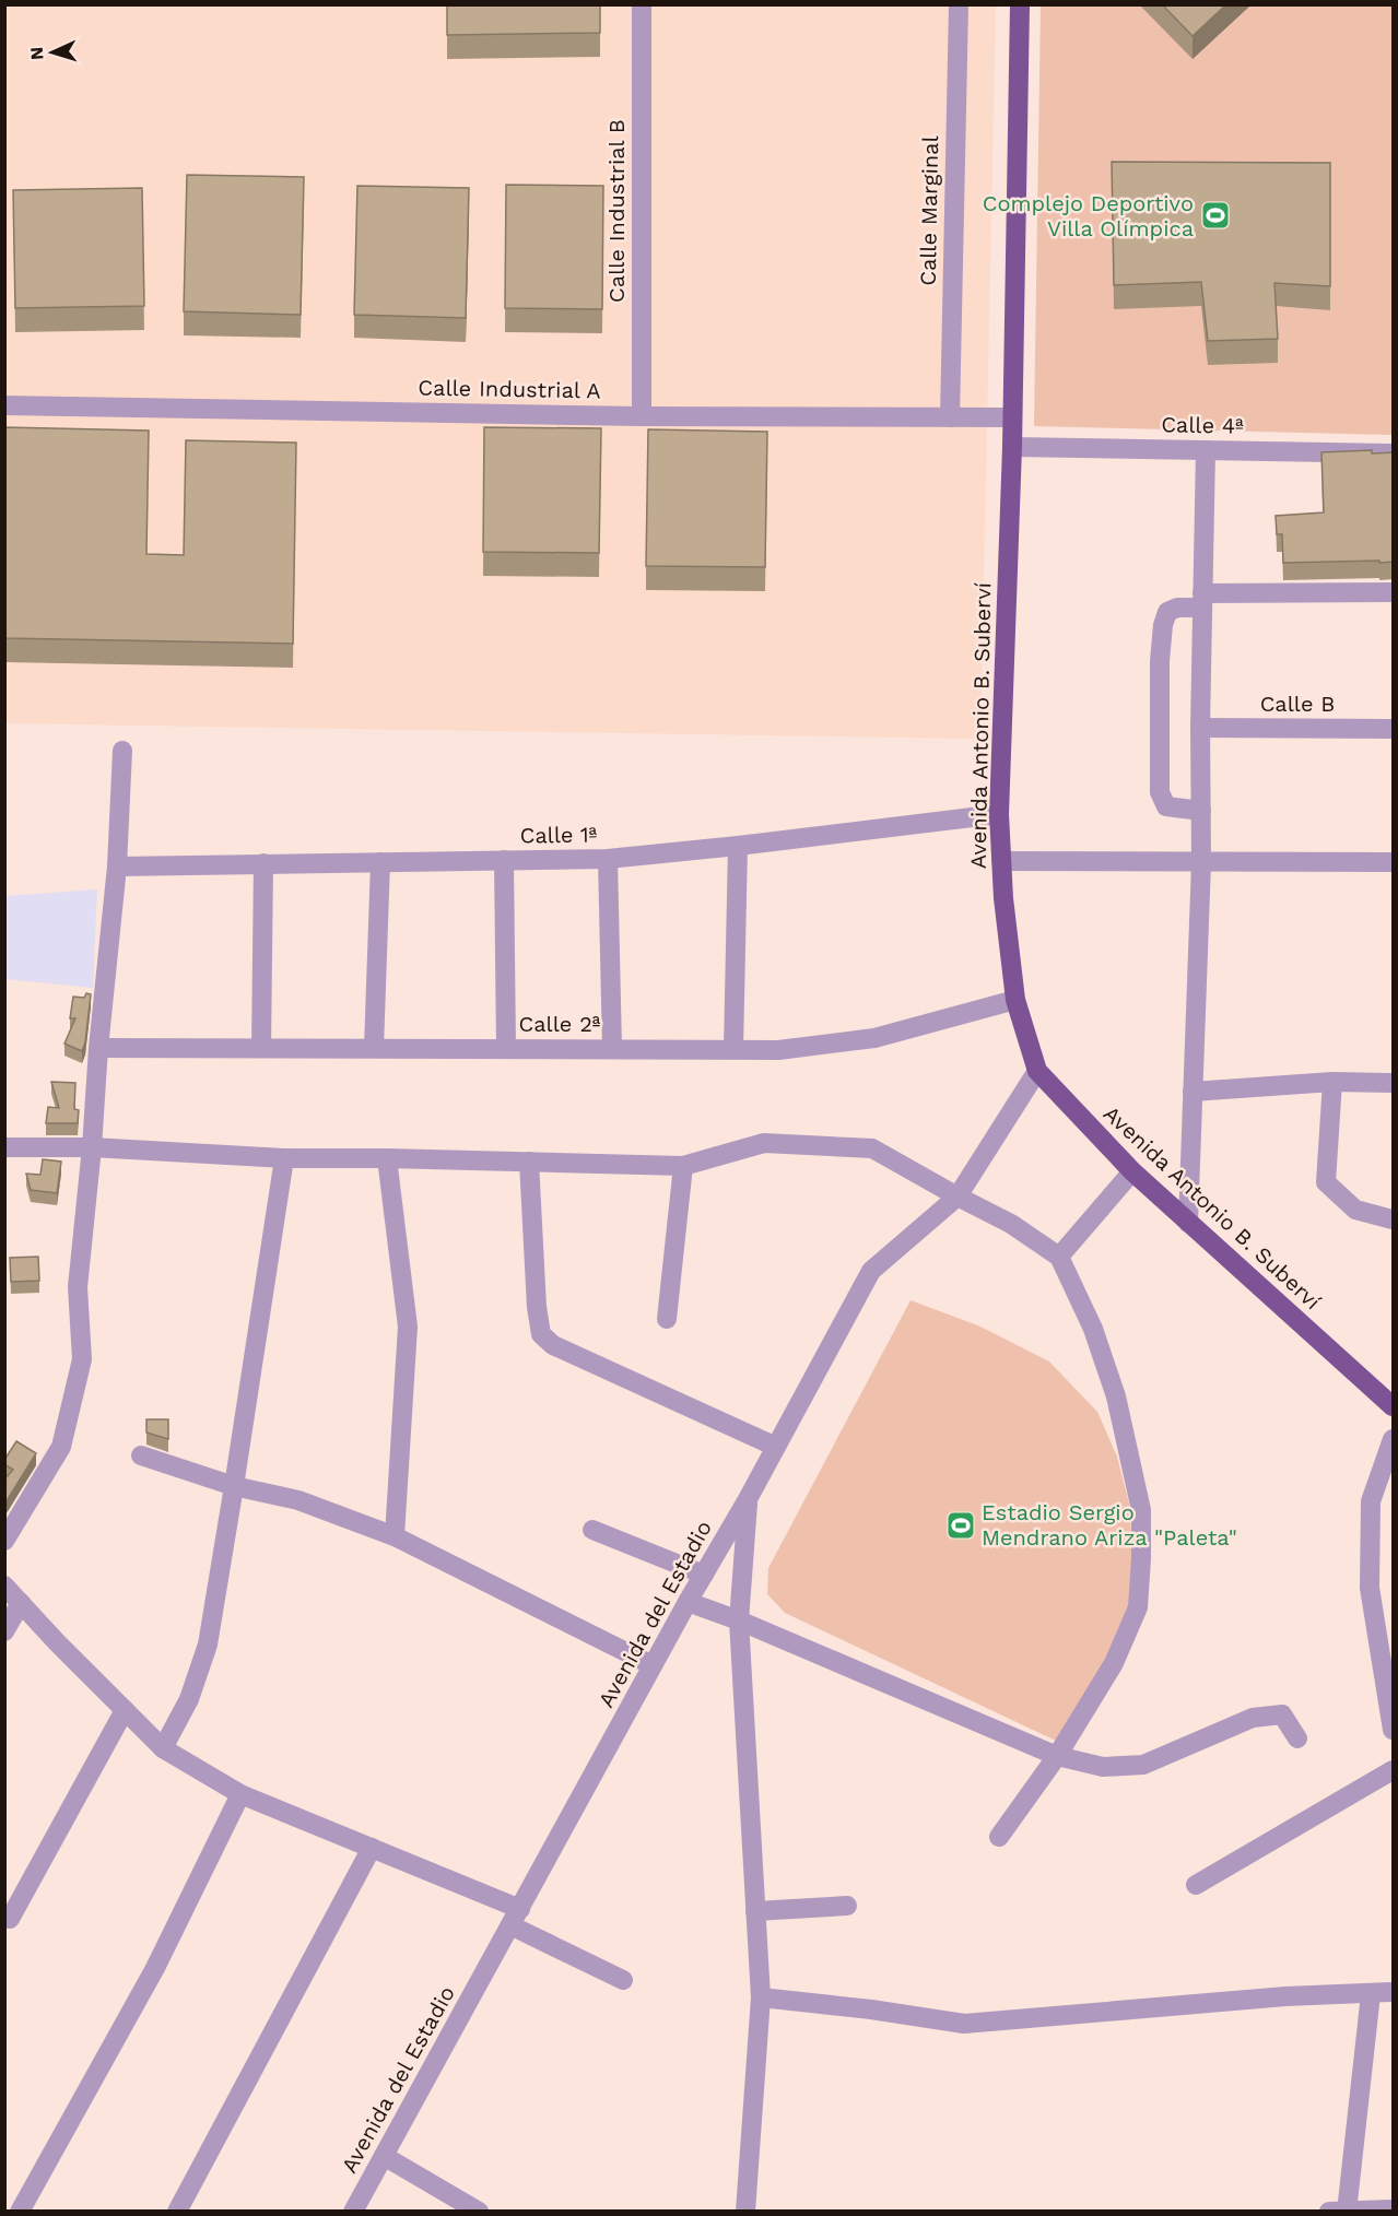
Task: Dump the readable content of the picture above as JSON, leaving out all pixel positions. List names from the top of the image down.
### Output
{
  "streets": {
    "main road": ["Avenida Antonio B. Suberví"],
    "street": [
      "Calle Industrial B",
      "Calle Marginal",
      "Calle Industrial A",
      "Calle 4ª",
      "Calle B",
      "Calle 1ª",
      "Calle 2ª",
      "Avenida del Estadio"
    ]
  },
  "crossings": [
    ["Calle Industrial B", "Calle Industrial A"],
    ["Calle Marginal", "Calle Industrial A"],
    ["Calle Industrial A", "Avenida Antonio B. Suberví"],
    ["Calle 4ª", "Avenida Antonio B. Suberví"],
    ["Avenida Antonio B. Suberví", "Calle 1ª"],
    ["Avenida Antonio B. Suberví", "Calle 2ª"],
    ["Avenida Antonio B. Suberví", "Avenida del Estadio"]
  ],
  "places": {
    "sports": ["Complejo Deportivo Villa Olímpica", "Estadio Sergio Mendrano Ariza \"Paleta\""]
  },
  "north": "left"
}
